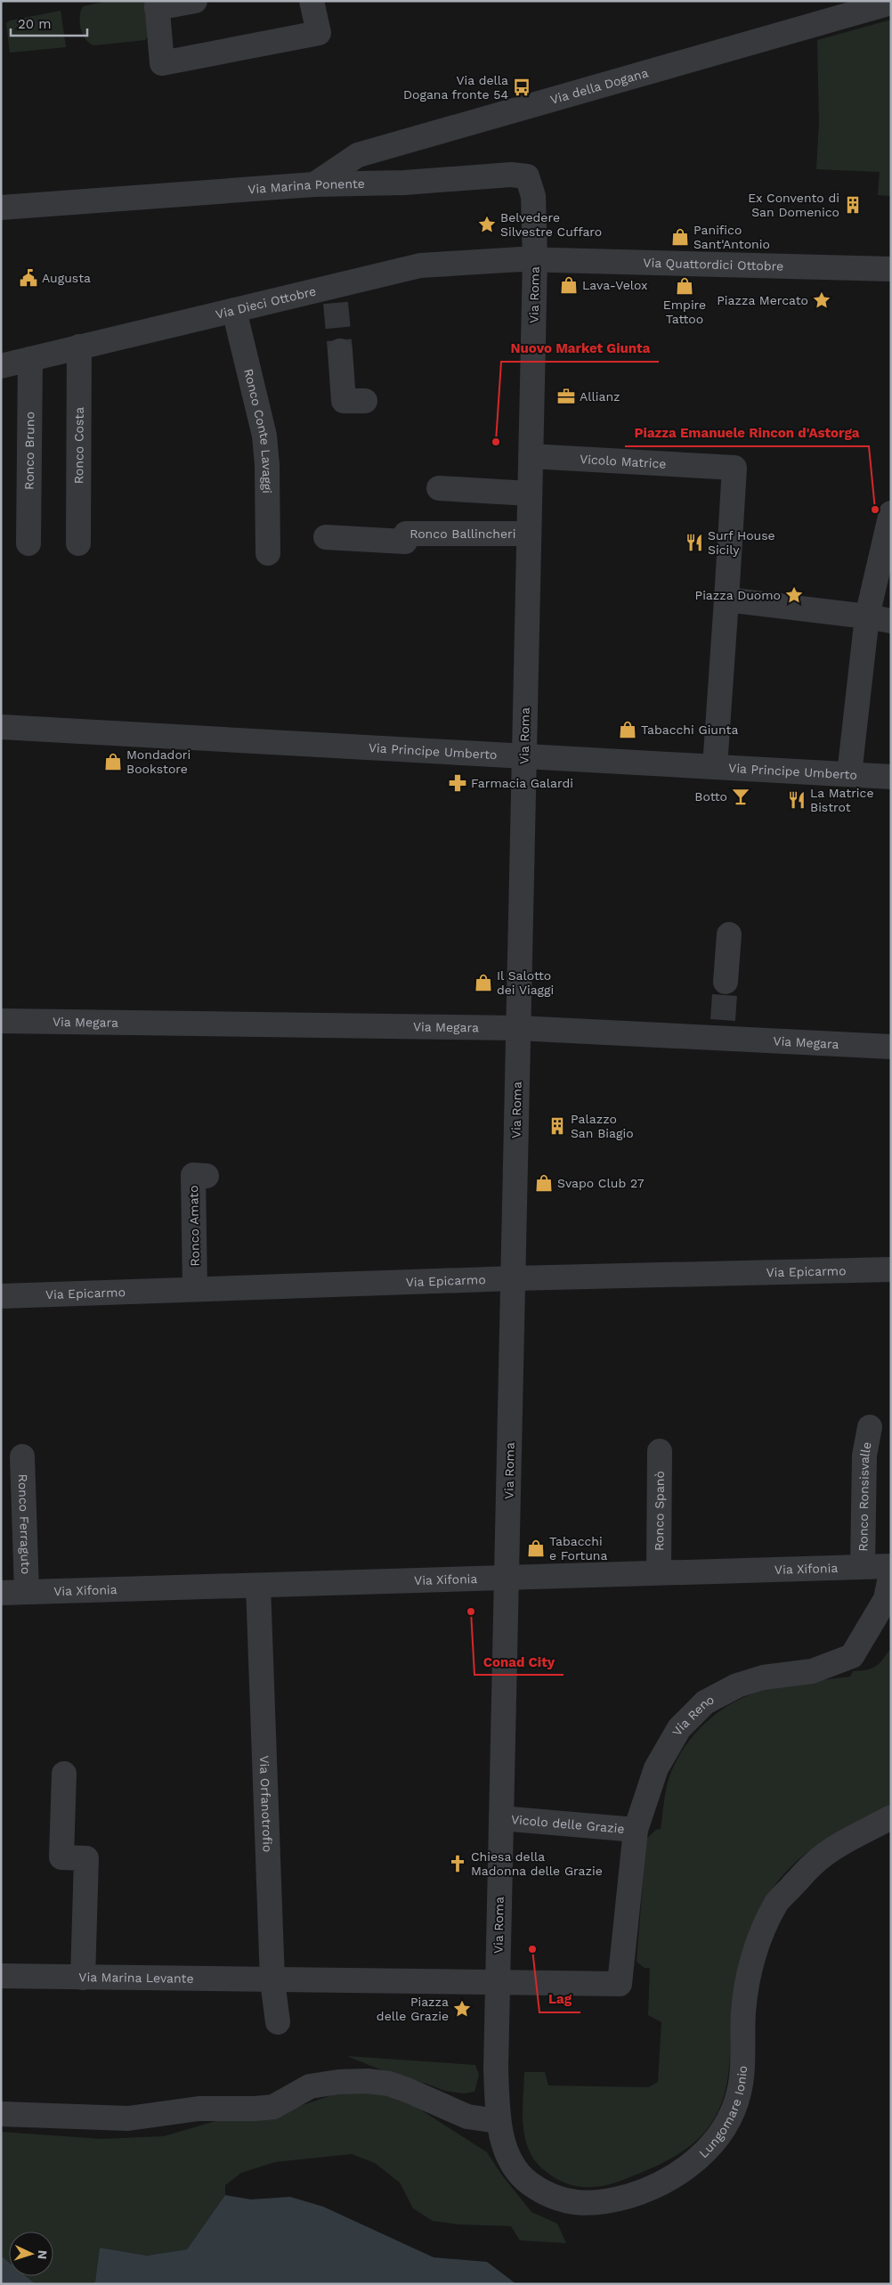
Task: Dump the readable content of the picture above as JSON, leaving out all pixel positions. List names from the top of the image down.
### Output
{
  "streets": {
    "street": [
      "Via della Dogana",
      "Via Marina Ponente",
      "Via Quattordici Ottobre",
      "Via Roma",
      "Via Dieci Ottobre",
      "Ronco Conte Lavaggi",
      "Ronco Costa",
      "Ronco Bruno",
      "Vicolo Matrice",
      "Ronco Ballincheri",
      "Via Principe Umberto",
      "Via Megara",
      "Ronco Amato",
      "Via Epicarmo",
      "Ronco Ronsisvalle",
      "Ronco Spanò",
      "Ronco Ferraguto",
      "Via Xifonia",
      "Via Reno",
      "Via Orfanotrofio",
      "Vicolo delle Grazie",
      "Via Marina Levante",
      "Lungomare Ionio"
    ]
  },
  "crossings": [
    ["Via della Dogana", "Via Marina Ponente"],
    ["Via Marina Ponente", "Via Quattordici Ottobre"],
    ["Via Marina Ponente", "Via Roma"],
    ["Via Marina Ponente", "Via Dieci Ottobre"],
    ["Via Quattordici Ottobre", "Via Roma"],
    ["Via Quattordici Ottobre", "Via Dieci Ottobre"],
    ["Via Roma", "Via Dieci Ottobre"],
    ["Via Roma", "Vicolo Matrice"],
    ["Via Roma", "Ronco Ballincheri"],
    ["Via Roma", "Via Principe Umberto"],
    ["Via Roma", "Via Megara"],
    ["Via Roma", "Via Epicarmo"],
    ["Via Roma", "Via Xifonia"],
    ["Via Roma", "Via Reno"],
    ["Via Roma", "Vicolo delle Grazie"],
    ["Via Roma", "Via Marina Levante"],
    ["Via Roma", "Lungomare Ionio"],
    ["Via Dieci Ottobre", "Ronco Conte Lavaggi"],
    ["Via Dieci Ottobre", "Ronco Costa"],
    ["Via Dieci Ottobre", "Ronco Bruno"],
    ["Ronco Amato", "Via Epicarmo"],
    ["Ronco Ronsisvalle", "Via Xifonia"],
    ["Ronco Spanò", "Via Xifonia"],
    ["Ronco Ferraguto", "Via Xifonia"],
    ["Via Xifonia", "Via Orfanotrofio"],
    ["Via Reno", "Vicolo delle Grazie"],
    ["Via Reno", "Via Marina Levante"],
    ["Via Orfanotrofio", "Via Marina Levante"]
  ],
  "places": {
    "bus stop": ["Via della Dogana fronte 54"],
    "building": ["Ex Convento di San Domenico", "Palazzo San Biagio"],
    "place": [
      "Belvedere Silvestre Cuffaro",
      "Piazza Mercato",
      "Piazza Duomo",
      "Piazza delle Grazie"
    ],
    "shop": [
      "Panifico Sant'Antonio",
      "Lava-Velox",
      "Empire Tattoo",
      "Tabacchi Giunta",
      "Mondadori Bookstore",
      "Il Salotto dei Viaggi",
      "Svapo Club 27",
      "Tabacchi e Fortuna"
    ],
    "public building": ["Augusta"],
    "office": ["Allianz"],
    "other": [
      "Nuovo Market Giunta",
      "Piazza Emanuele Rincon d'Astorga",
      "Conad City",
      "Lag"
    ],
    "restaurant": ["Surf House Sicily", "La Matrice Bistrot"],
    "pharmacy": ["Farmacia Galardi"],
    "bar": ["Botto"],
    "church": ["Chiesa della Madonna delle Grazie"]
  },
  "scale_bar": "20 m",
  "north": "right"
}
